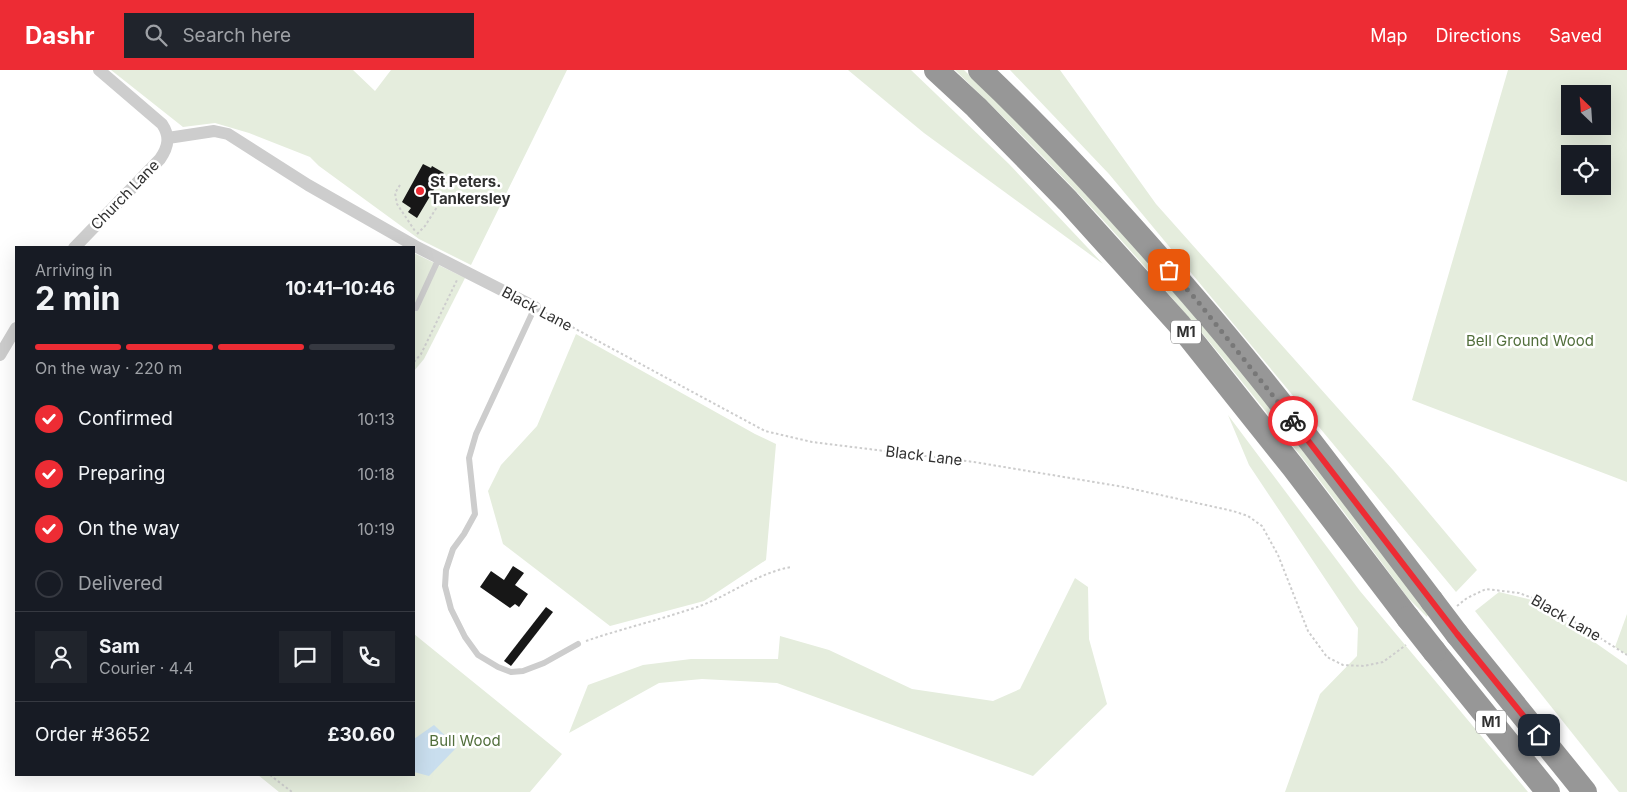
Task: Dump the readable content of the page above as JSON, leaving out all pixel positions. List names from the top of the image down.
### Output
{
  "streets": {
    "highway": ["M1"],
    "street": ["Church Lane", "Black Lane"]
  },
  "crossings": [
    ["Church Lane", "Black Lane"],
    ["Black Lane", "M1"]
  ],
  "parks": ["Bell Ground Wood", "Bull Wood"],
  "places": ["St Peters. Tankersley"],
  "north": "top left",
  "page": {
    "header": "Dashr",
    "search": "Search here",
    "nav": ["Map", "Directions", "Saved"],
    "heading": ["2 min", "Arriving in", "10:41–10:46"],
    "panel": [
      "Sam",
      "Courier · 4.4",
      "Order #3652",
      "£30.60"
    ],
    "bar": "On the way · 220 m",
    "list": [
      ["Confirmed", "10:13"],
      ["Preparing", "10:18"],
      ["On the way", "10:19"],
      "Delivered"
    ]
  }
}
